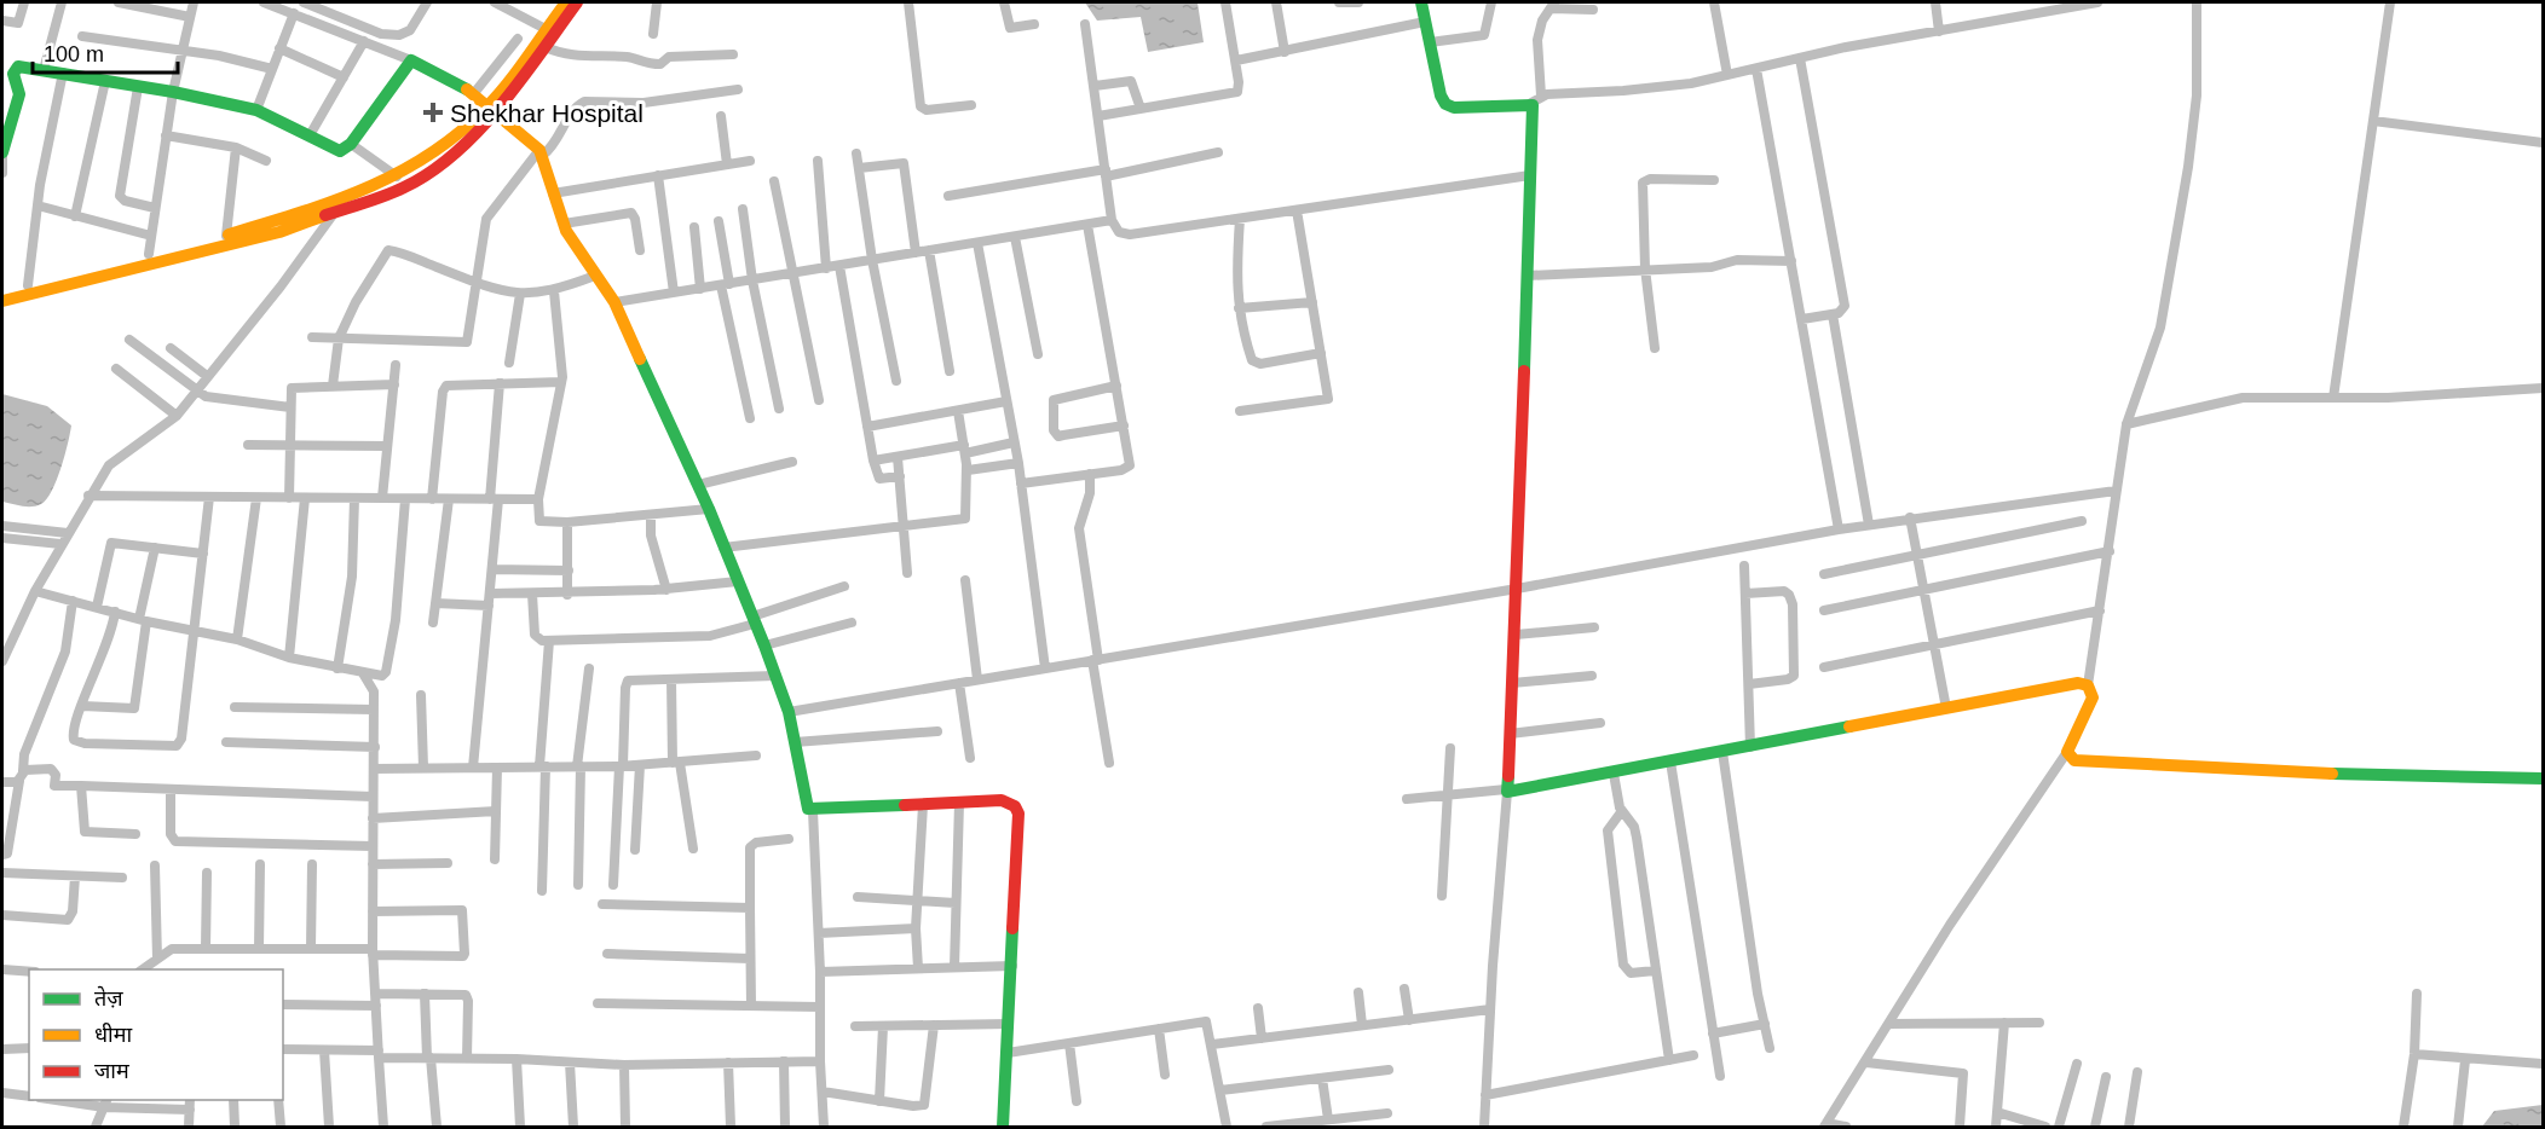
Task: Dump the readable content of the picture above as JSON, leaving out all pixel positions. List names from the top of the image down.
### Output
{
  "places": {
    "health": ["Shekhar Hospital"]
  },
  "legend": ["तेज़", "धीमा", "जाम"],
  "scale_bar": "100 m"
}
